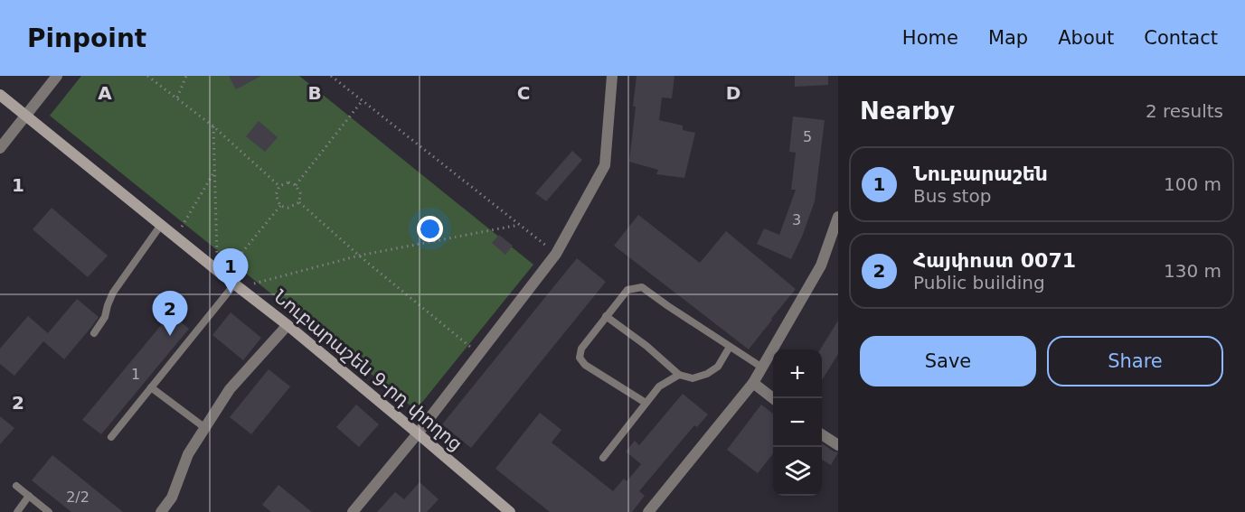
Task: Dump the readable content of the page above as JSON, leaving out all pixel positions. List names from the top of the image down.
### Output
{
  "streets": {
    "main road": ["Նուբարաշեն 9-րդ փողոց"]
  },
  "house_numbers": [
    "5",
    "3",
    "1",
    "2/2"
  ],
  "page": {
    "header": "Pinpoint",
    "nav": [
      "Home",
      "Map",
      "About",
      "Contact"
    ],
    "heading": ["Nearby", "2 results"],
    "list": [
      {
        "mark": "1",
        "name": "Նուբարաշեն",
        "note": "Bus stop",
        "value": "100 m"
      },
      {
        "mark": "2",
        "name": "Հայփոստ 0071",
        "note": "Public building",
        "value": "130 m"
      }
    ],
    "pins": ["1", "2"],
    "buttons": ["Save", "Share"],
    "map_buttons": ["+", "−"]
  },
  "grid": {
    "columns": [
      "A",
      "B",
      "C",
      "D"
    ],
    "rows": ["1", "2"]
  }
}
